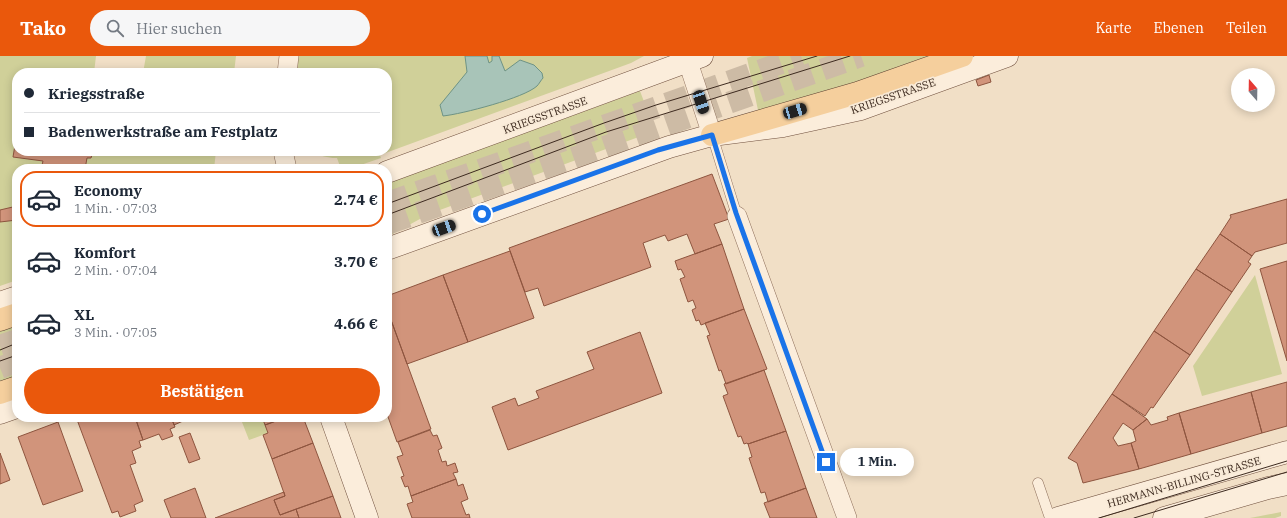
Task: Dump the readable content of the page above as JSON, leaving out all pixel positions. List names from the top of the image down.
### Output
{
  "streets": {
    "main road": ["KRIEGSSTRASSE", "HERMANN-BILLING-STRASSE"]
  },
  "north": "top",
  "page": {
    "header": "Tako",
    "search": "Hier suchen",
    "nav": ["Karte", "Ebenen", "Teilen"],
    "banner": ["Kriegsstraße", "Badenwerkstraße am Festplatz"],
    "list": [
      {
        "name": "Economy",
        "note": "1 Min. · 07:03",
        "value": "2.74 €"
      },
      {
        "name": "Komfort",
        "note": "2 Min. · 07:04",
        "value": "3.70 €"
      },
      {
        "name": "XL",
        "note": "3 Min. · 07:05",
        "value": "4.66 €"
      }
    ],
    "buttons": "Bestätigen",
    "bubble": "1 Min."
  }
}
